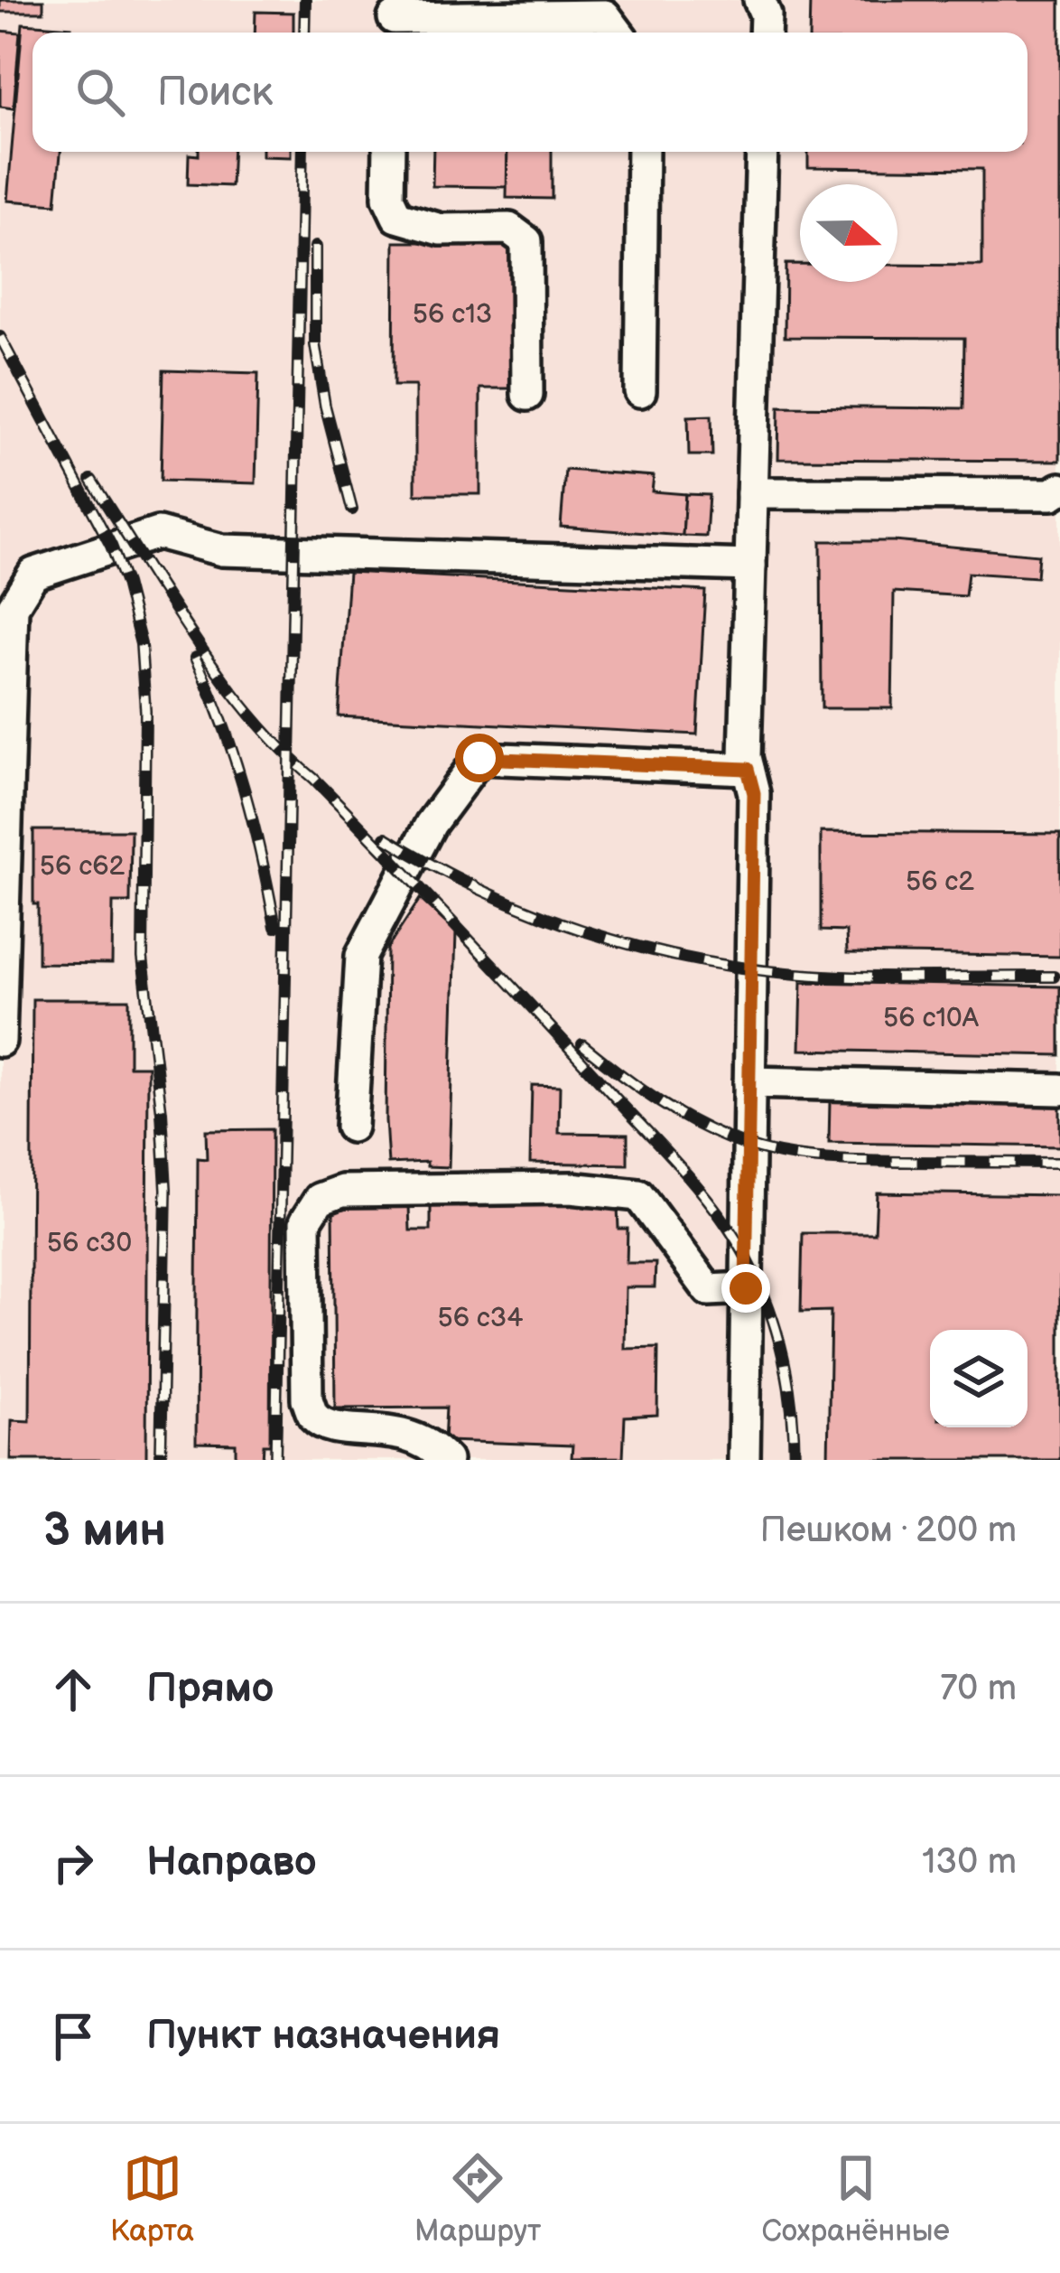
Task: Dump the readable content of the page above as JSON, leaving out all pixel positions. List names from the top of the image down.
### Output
{
  "house_numbers": [
    "56 с13",
    "56 с62",
    "56 с2",
    "56 с10А",
    "56 с30",
    "56 с34"
  ],
  "north": "right",
  "page": {
    "search": "Поиск",
    "heading": ["3 мин", "Пешком · 200 m"],
    "list": [
      ["Прямо", "70 m"],
      ["Направо", "130 m"],
      "Пункт назначения"
    ],
    "nav": ["Карта", "Маршрут", "Сохранённые"]
  }
}
